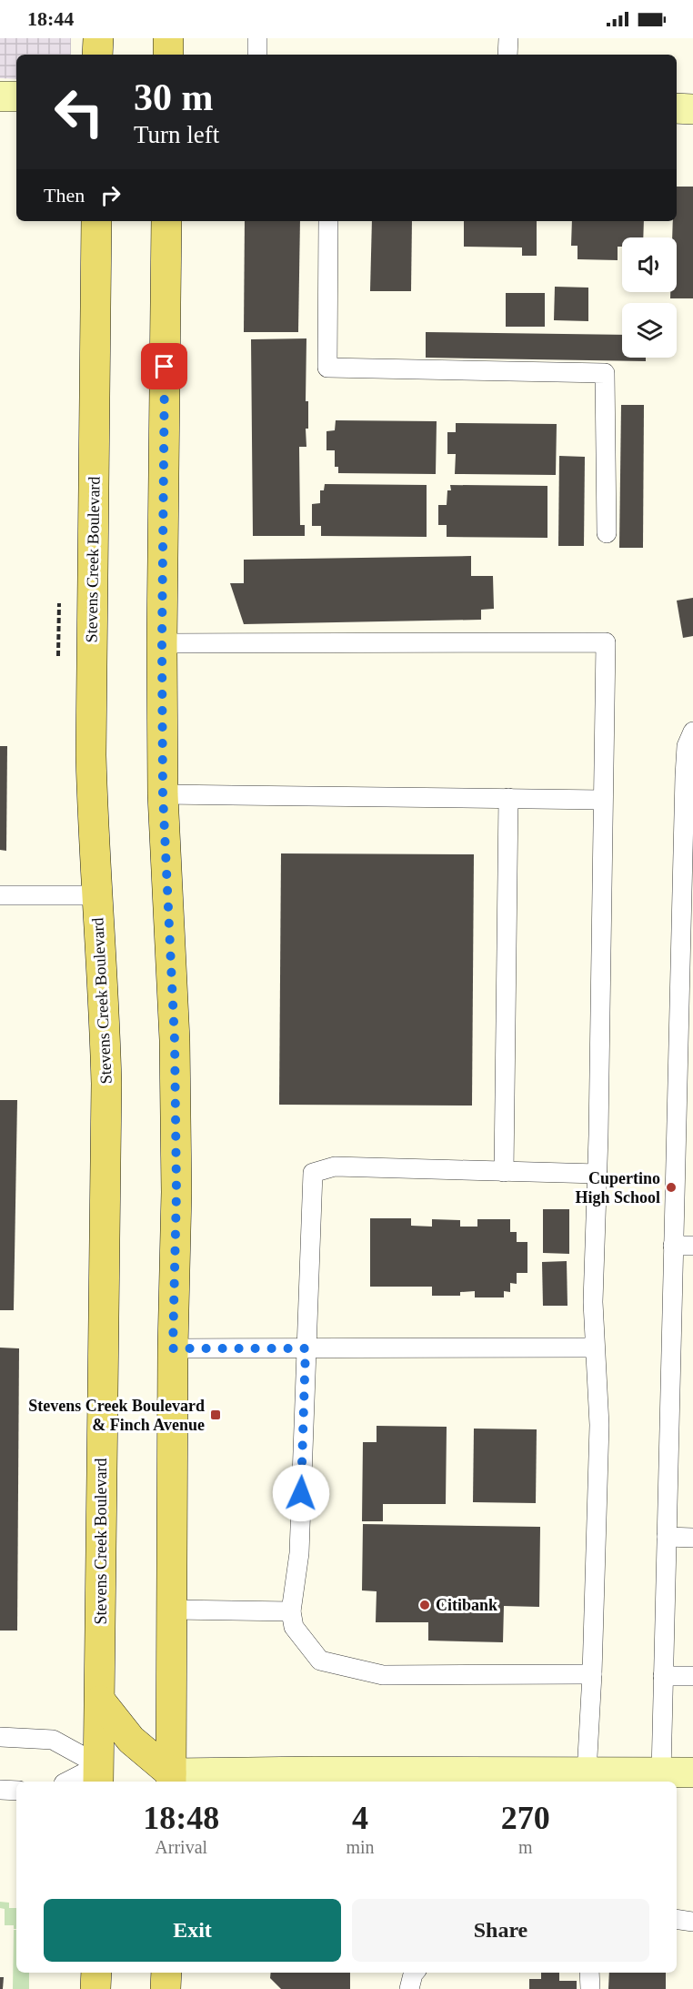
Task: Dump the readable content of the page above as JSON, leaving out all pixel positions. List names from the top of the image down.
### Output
{
  "streets": {
    "main road": ["Stevens Creek Boulevard"]
  },
  "places": {
    "other": ["Cupertino High School", "Citibank"],
    "transit": ["Stevens Creek Boulevard & Finch Avenue"]
  },
  "page": {
    "status": "18:44",
    "turn": ["30 m", "Turn left"],
    "then": "Then",
    "eta": [
      "18:48",
      "Arrival",
      "4",
      "min",
      "270",
      "m"
    ],
    "buttons": ["Exit", "Share"]
  }
}
